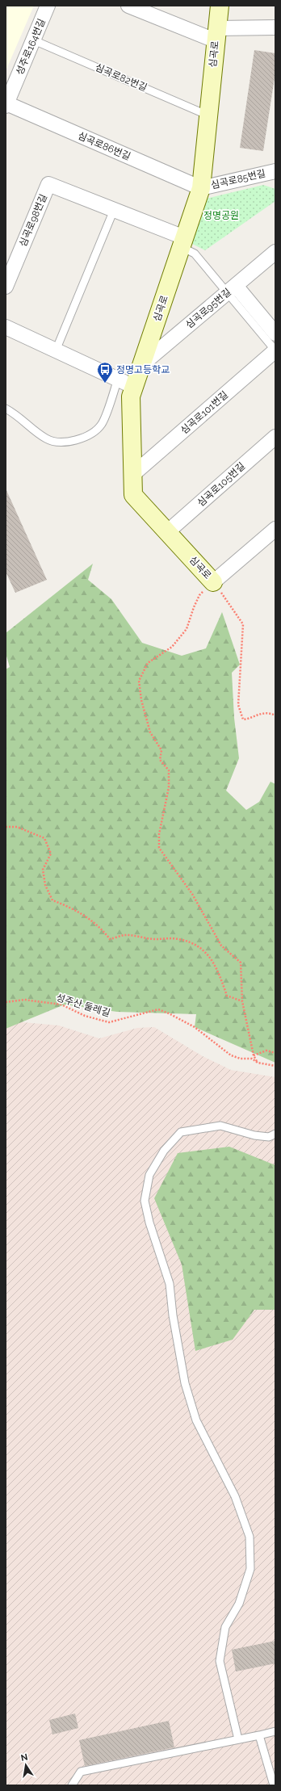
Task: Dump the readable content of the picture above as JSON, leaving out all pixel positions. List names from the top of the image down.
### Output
{
  "streets": {
    "street": [
      "성주로164번길",
      "심곡로",
      "심곡로86번길",
      "심곡로85번길",
      "심곡로98번길",
      "심곡로95번길",
      "심곡로101번길",
      "심곡로105번길"
    ],
    "lane": ["심곡로82번길"],
    "path": ["성주산 둘레길"]
  },
  "crossings": [
    ["성주로164번길", "심곡로82번길"],
    ["성주로164번길", "심곡로86번길"],
    ["심곡로", "심곡로82번길"],
    ["심곡로", "심곡로86번길"],
    ["심곡로", "심곡로85번길"],
    ["심곡로", "심곡로98번길"],
    ["심곡로", "심곡로95번길"],
    ["심곡로", "심곡로101번길"],
    ["심곡로", "심곡로105번길"],
    ["심곡로86번길", "심곡로85번길"]
  ],
  "parks": ["정명공원"],
  "places": {
    "bus stop": ["정명고등학교"]
  },
  "north": "top"
}
